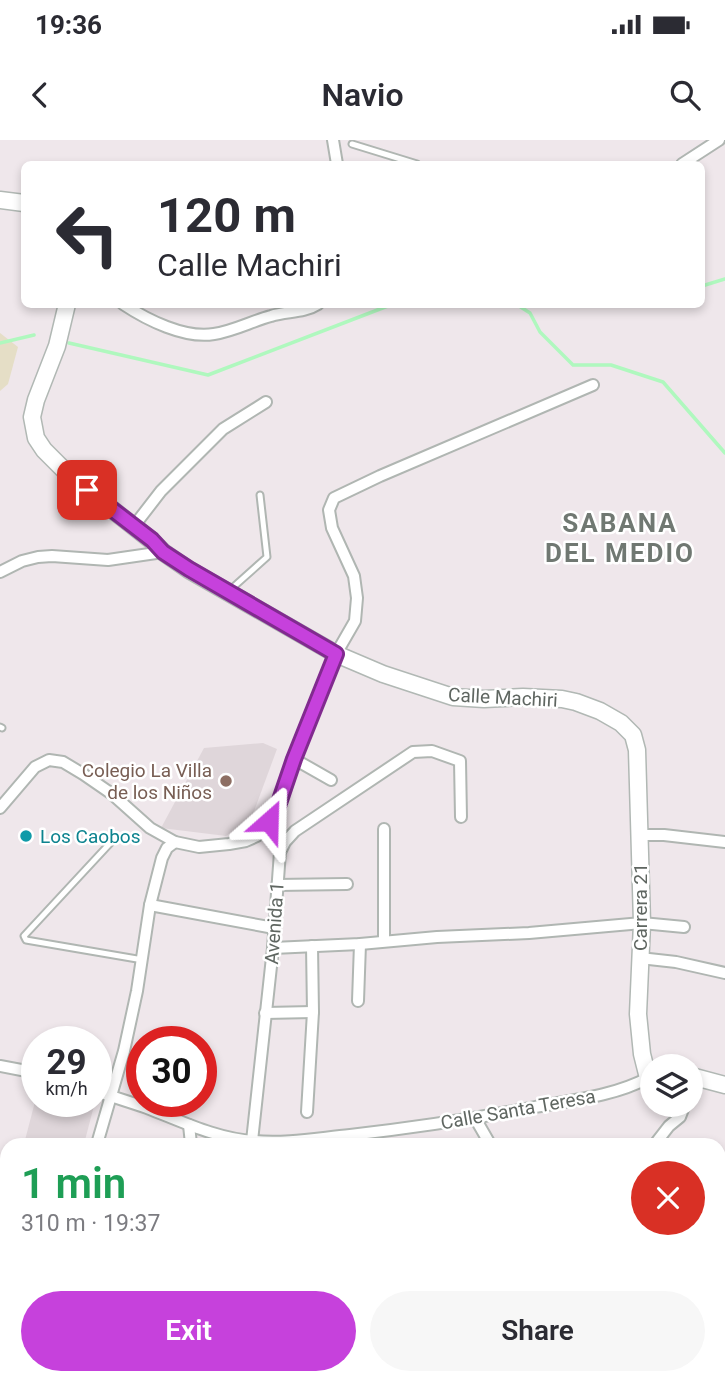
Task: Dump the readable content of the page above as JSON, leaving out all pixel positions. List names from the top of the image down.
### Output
{
  "streets": {
    "street": [
      "Calle Machiri",
      "Carrera 21",
      "Avenida 1",
      "Calle Santa Teresa"
    ]
  },
  "crossings": [
    ["Calle Machiri", "Carrera 21"]
  ],
  "districts": ["SABANA DEL MEDIO"],
  "places": ["Colegio La Villa de los Niños", "Los Caobos"],
  "page": {
    "status": "19:36",
    "header": "Navio",
    "turn": ["120 m", "Calle Machiri"],
    "speed": "29 km/h",
    "limit": "30",
    "heading": ["1 min", "310 m · 19:37"],
    "buttons": ["Exit", "Share"]
  }
}
